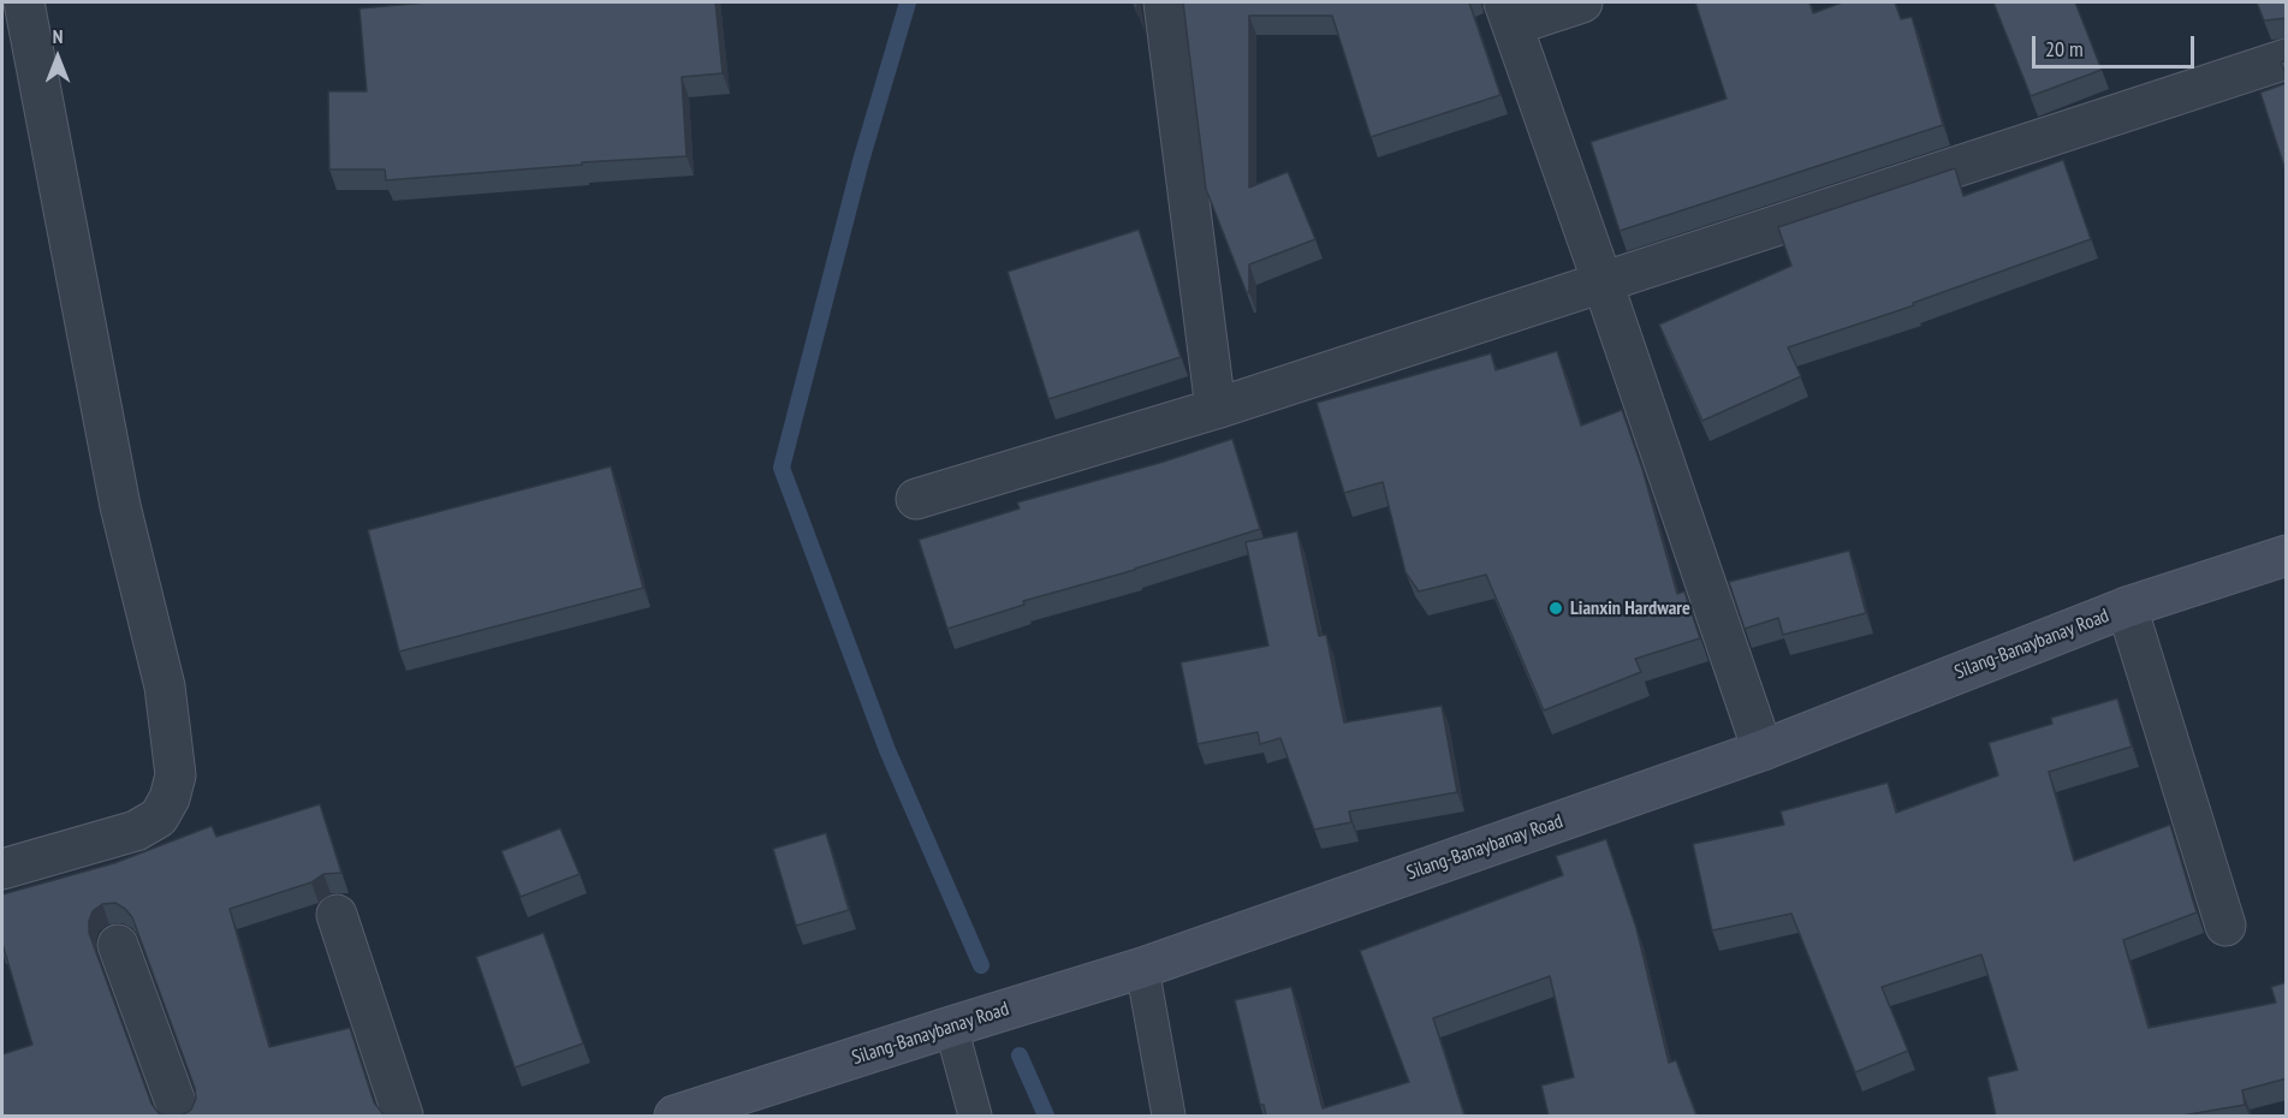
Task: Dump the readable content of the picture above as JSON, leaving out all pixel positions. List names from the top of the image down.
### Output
{
  "streets": {
    "main road": ["Silang-Banaybanay Road"]
  },
  "places": ["Lianxin Hardware"],
  "scale_bar": "20 m",
  "north": "top"
}
